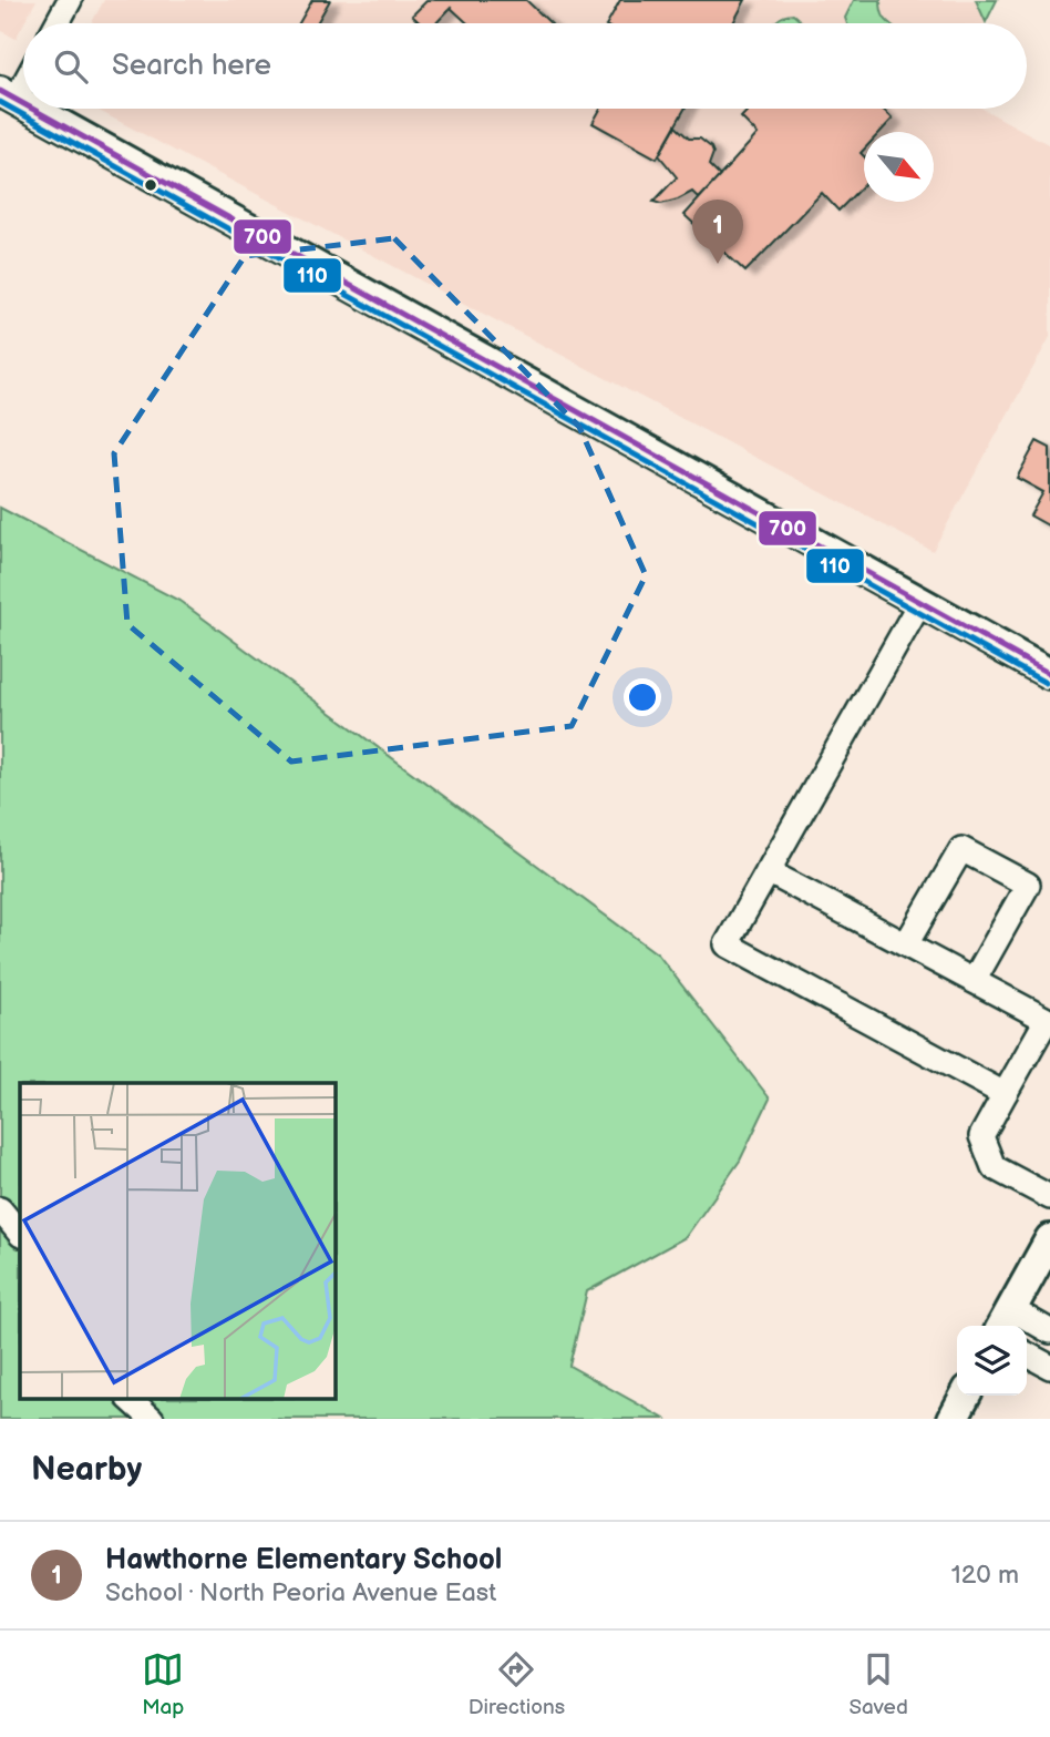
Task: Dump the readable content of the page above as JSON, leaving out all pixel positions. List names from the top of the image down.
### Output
{
  "lines": ["transit line 700", "transit line 110"],
  "north": "bottom right",
  "page": {
    "search": "Search here",
    "pins": "1",
    "heading": "Nearby",
    "list": [
      {
        "mark": "1",
        "name": "Hawthorne Elementary School",
        "note": "School · North Peoria Avenue East",
        "value": "120 m"
      }
    ],
    "nav": ["Map", "Directions", "Saved"]
  }
}
